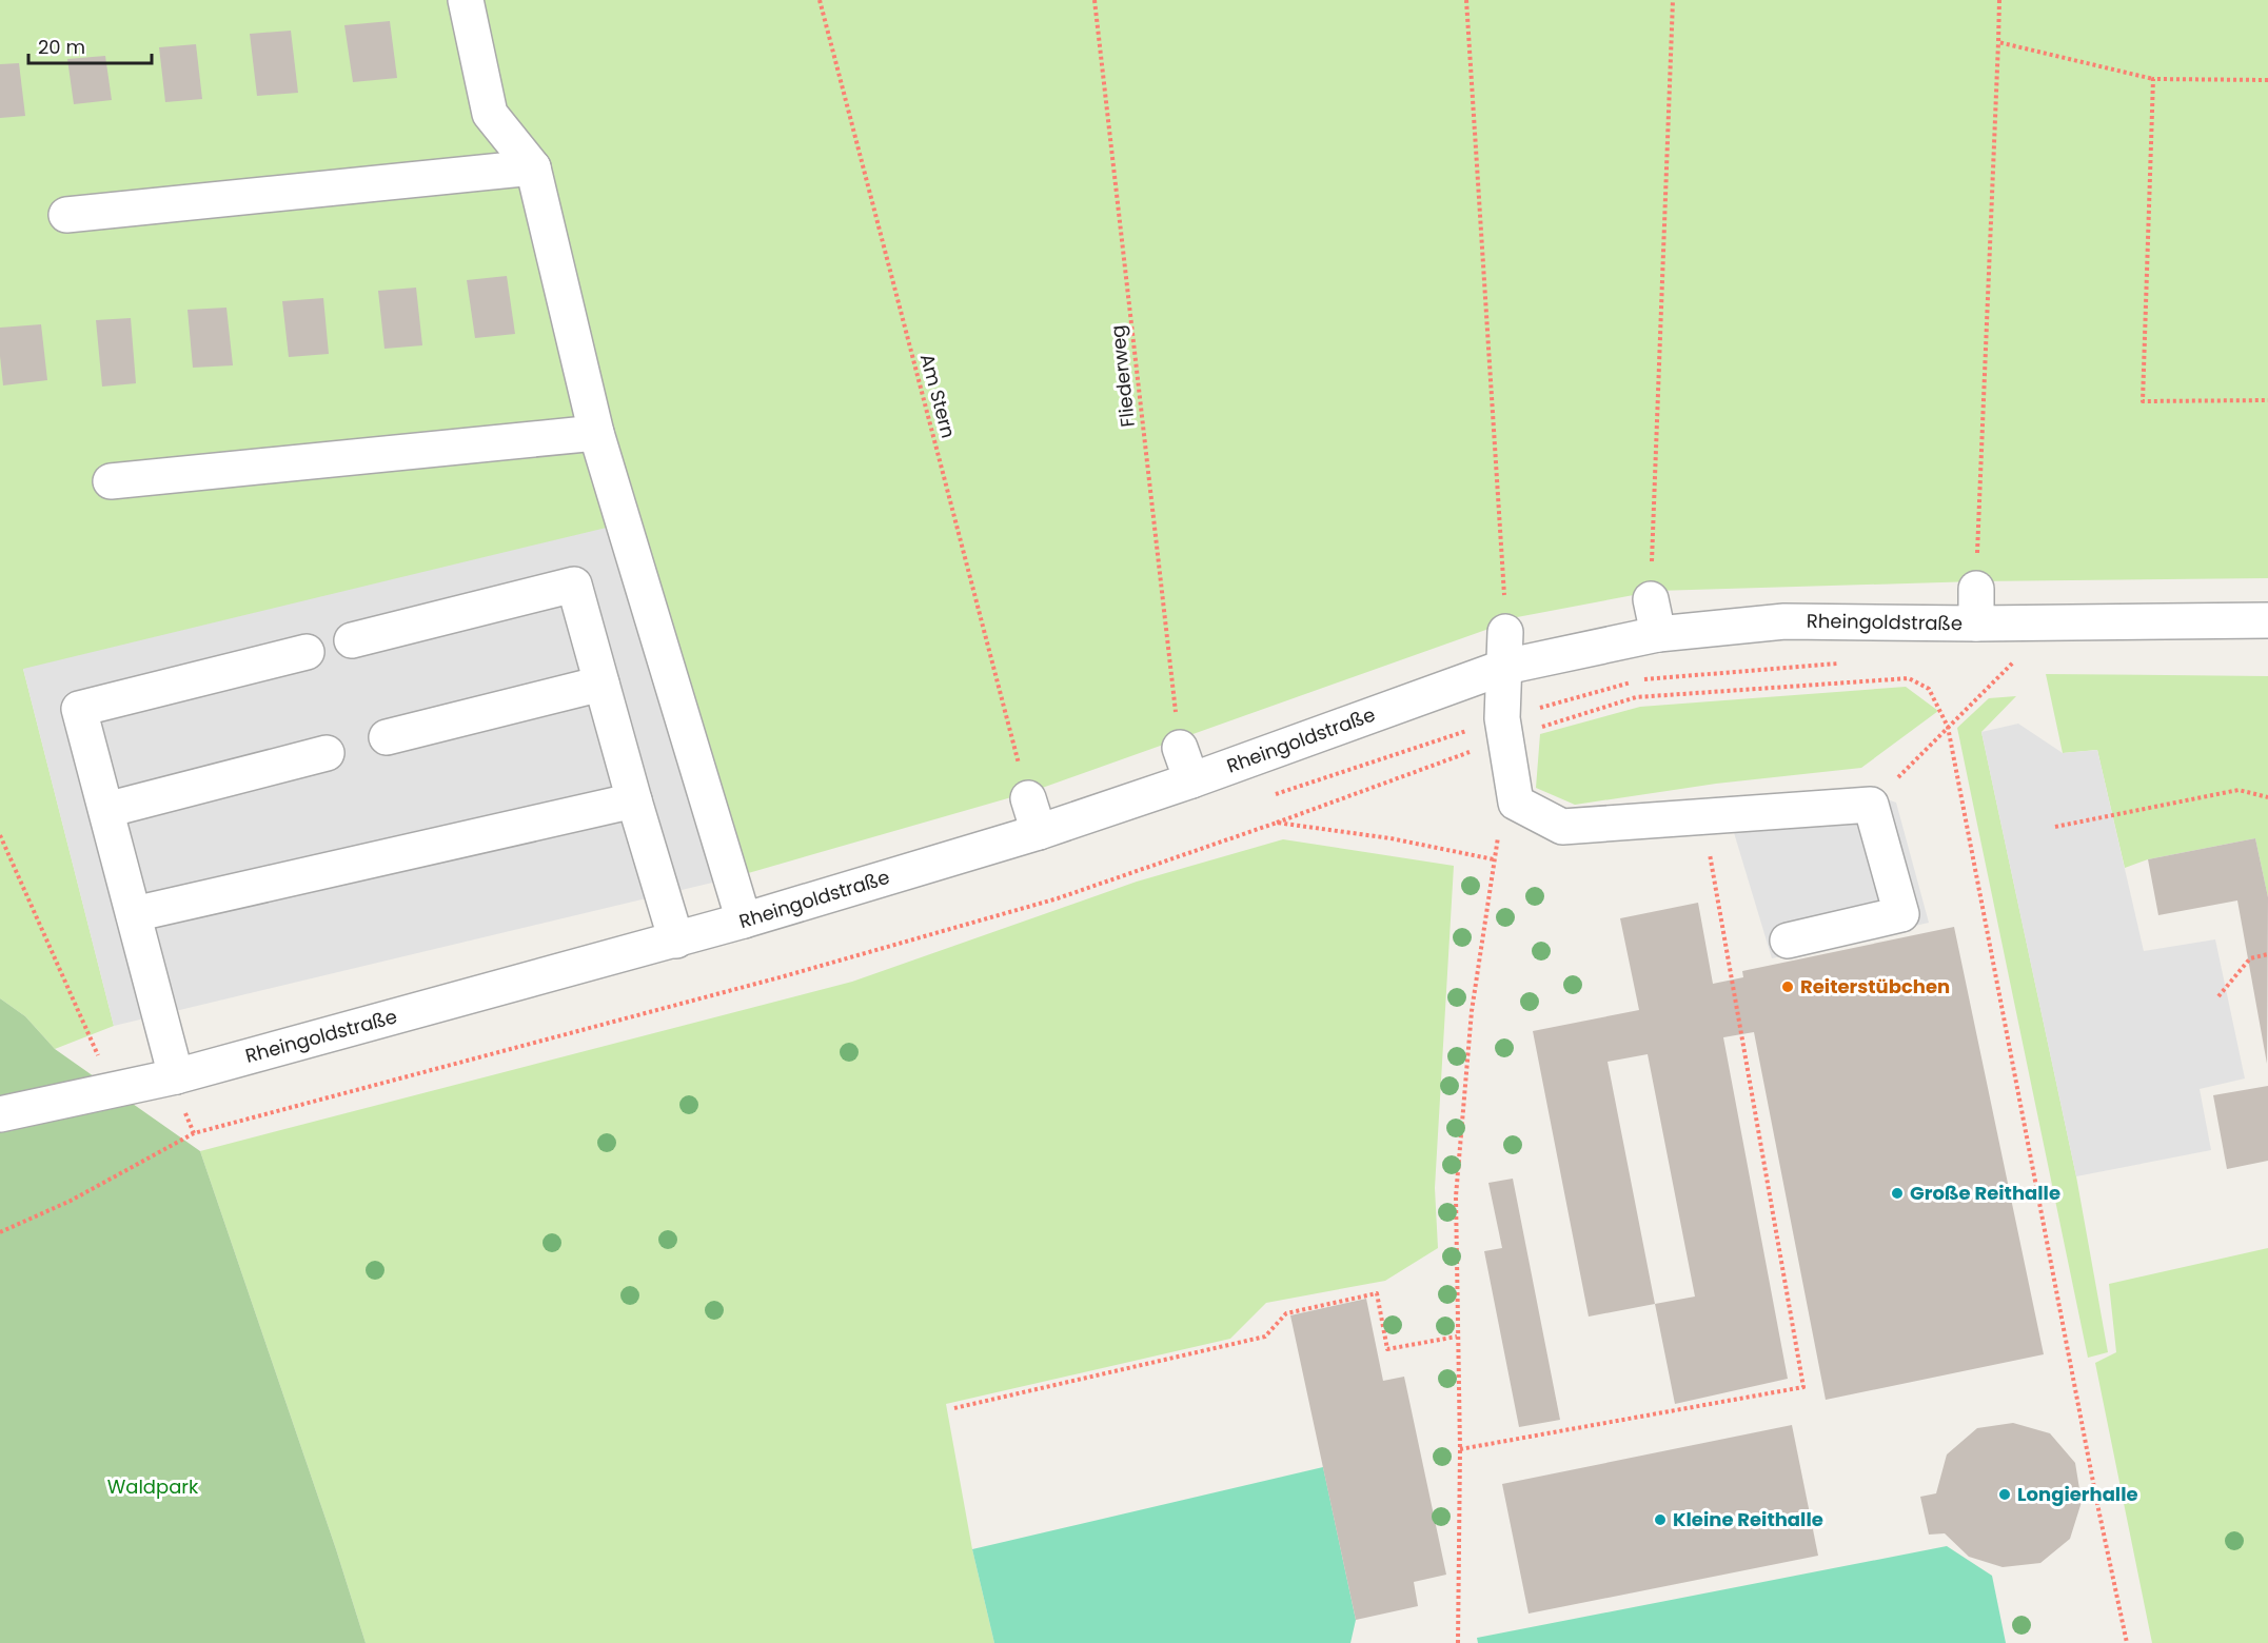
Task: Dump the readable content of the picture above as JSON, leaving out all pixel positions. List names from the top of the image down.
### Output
{
  "streets": {
    "street": ["Rheingoldstraße"],
    "path": ["Fliederweg", "Am Stern"]
  },
  "parks": ["Waldpark"],
  "places": [
    "Reiterstübchen",
    "Große Reithalle",
    "Longierhalle",
    "Kleine Reithalle"
  ],
  "scale_bar": "20 m"
}
